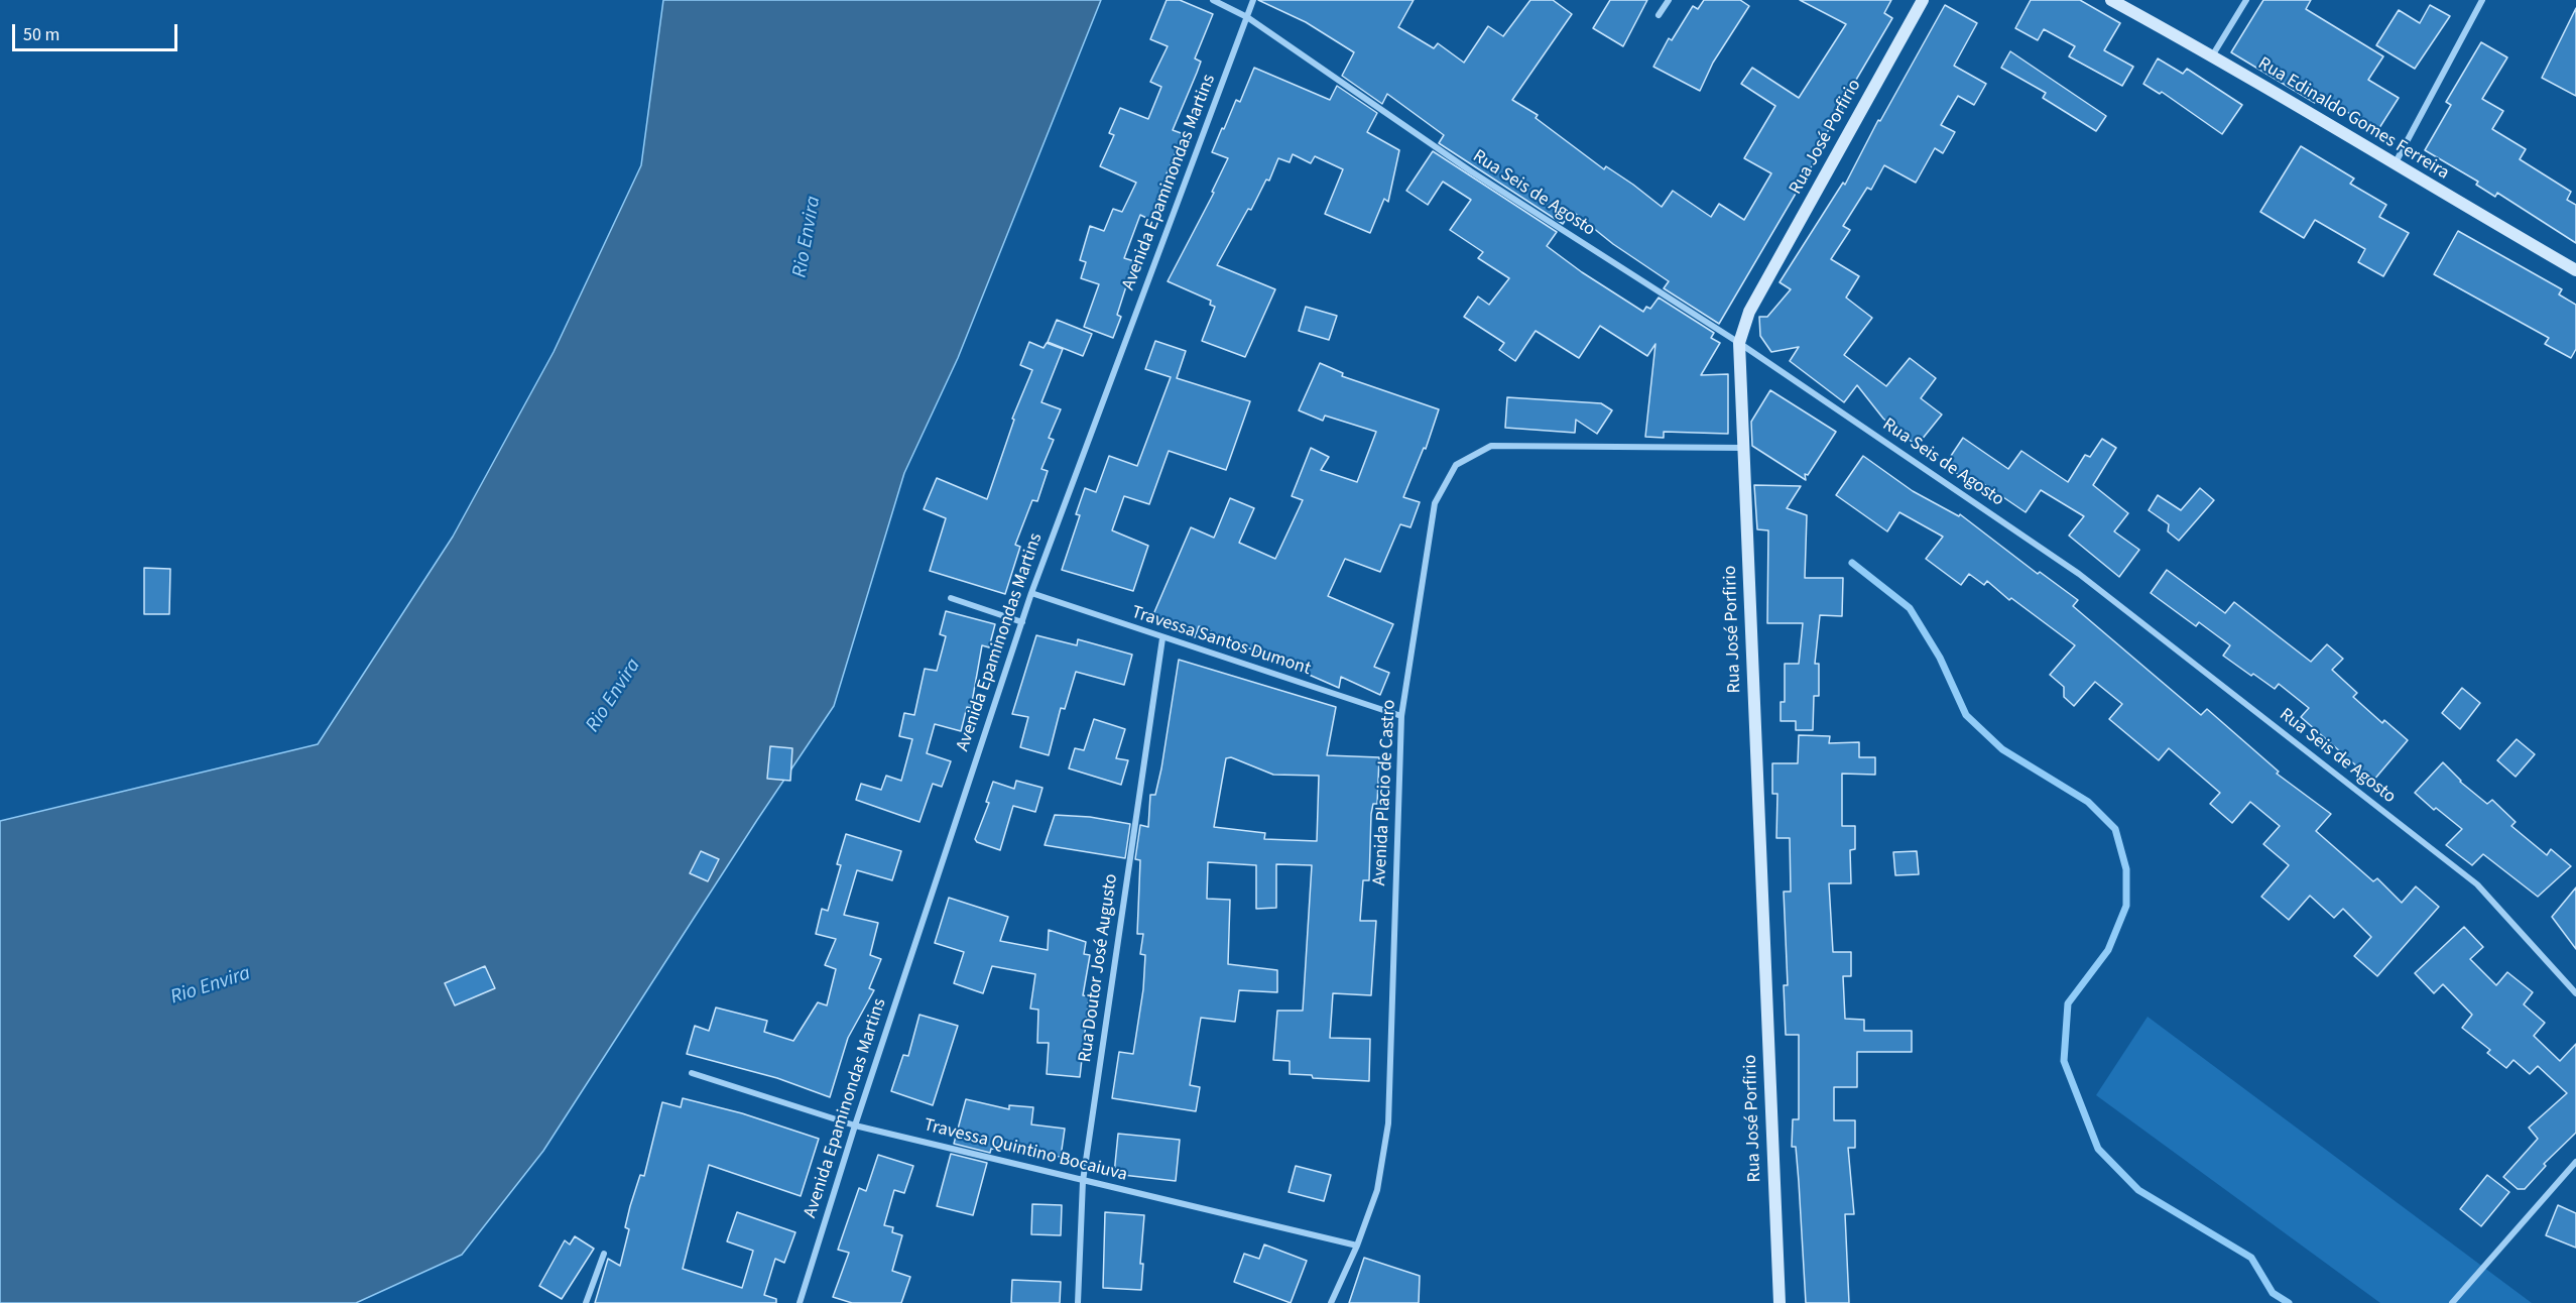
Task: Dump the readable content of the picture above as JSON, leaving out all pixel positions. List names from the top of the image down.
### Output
{
  "streets": {
    "street": [
      "Rua Edinaldo Gomes Ferreira",
      "Rua José Porfirio",
      "Avenida Epaminondas Martins",
      "Rua Seis de Agosto",
      "Travessa Santos Dumont",
      "Avenida Placio de Castro",
      "Rua Doutor José Augusto",
      "Travessa Quintino Bocaiuva"
    ]
  },
  "crossings": [
    ["Rua José Porfirio", "Rua Seis de Agosto"],
    ["Rua José Porfirio", "Avenida Placio de Castro"],
    ["Avenida Epaminondas Martins", "Rua Seis de Agosto"],
    ["Avenida Epaminondas Martins", "Travessa Santos Dumont"],
    ["Avenida Epaminondas Martins", "Travessa Quintino Bocaiuva"],
    ["Travessa Santos Dumont", "Avenida Placio de Castro"],
    ["Travessa Santos Dumont", "Rua Doutor José Augusto"],
    ["Avenida Placio de Castro", "Travessa Quintino Bocaiuva"],
    ["Rua Doutor José Augusto", "Travessa Quintino Bocaiuva"]
  ],
  "water": ["Rio Envira"],
  "scale_bar": "50 m"
}
